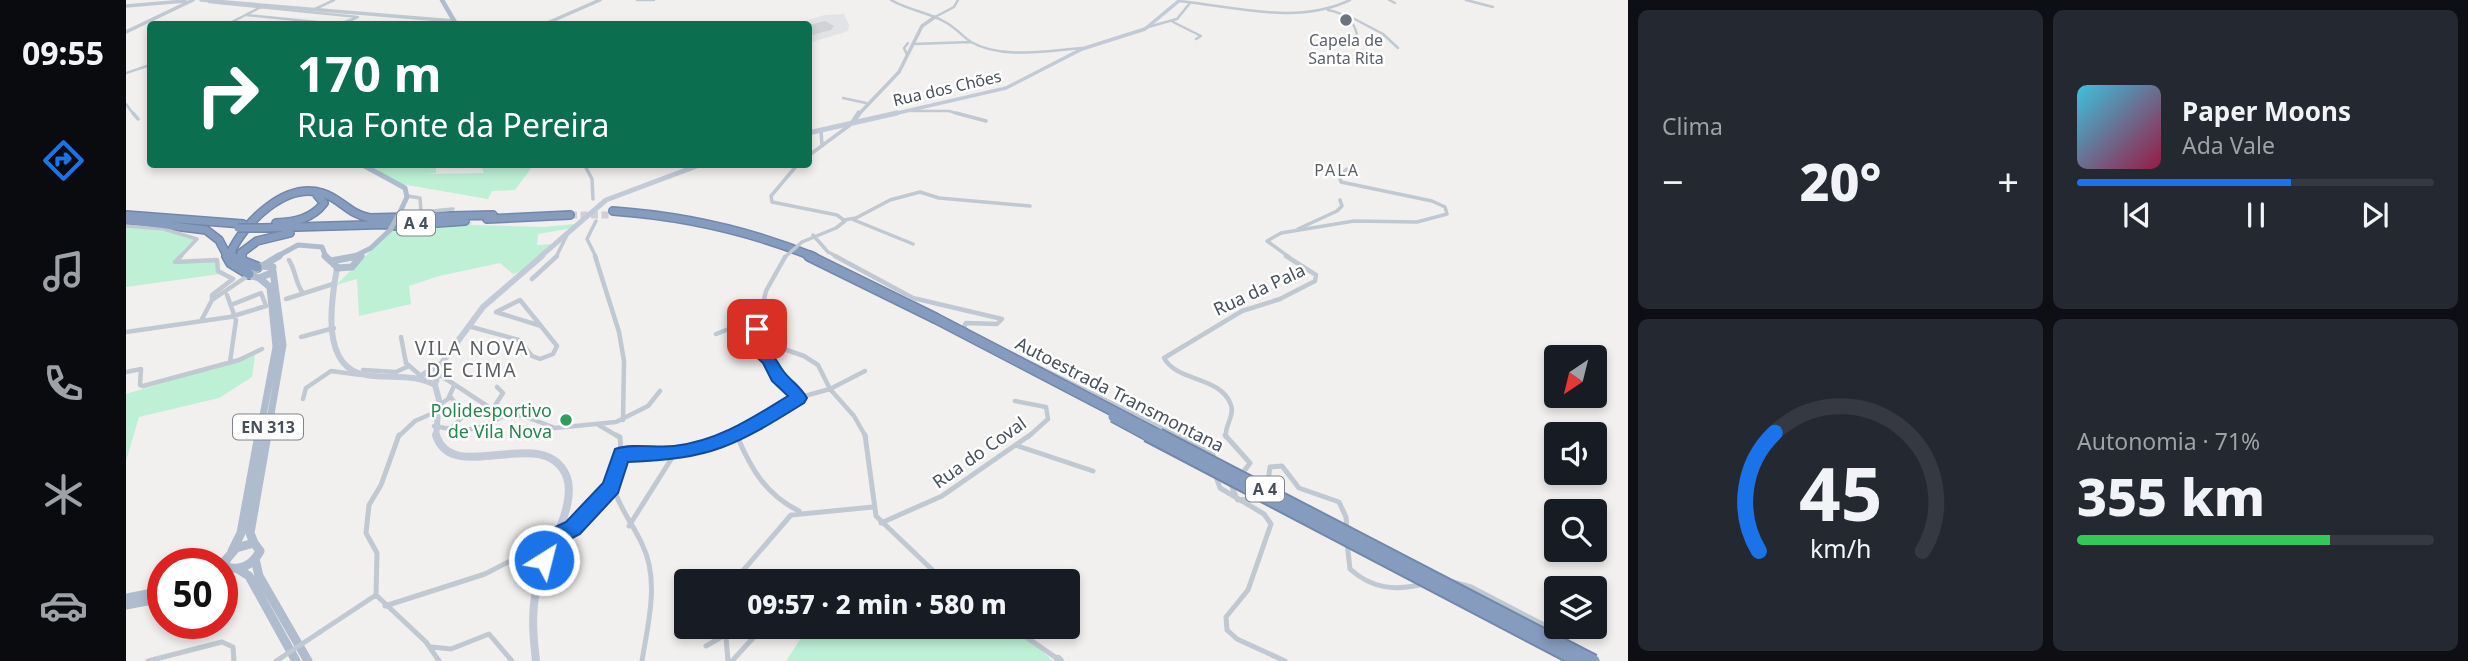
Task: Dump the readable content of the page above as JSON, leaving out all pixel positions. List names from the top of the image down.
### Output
{
  "streets": {
    "highway": ["A 4", "Autoestrada Transmontana"],
    "main road": ["Rua dos Chões", "EN 313"],
    "street": ["Rua da Pala", "Rua do Coval"]
  },
  "districts": ["PALA", "VILA NOVA DE CIMA"],
  "places": ["Capela de Santa Rita", "Polidesportivo de Vila Nova"],
  "north": "bottom left",
  "page": {
    "tabs": "09:55",
    "tile": [
      "Clima",
      ["Autonomia · 71%", "355 km"]
    ],
    "turn": ["170 m", "Rua Fonte da Pereira"],
    "song": ["Paper Moons", "Ada Vale"],
    "heat": ["−", "20°", "+"],
    "limit": "50",
    "trip": "09:57 · 2 min · 580 m",
    "gauge": ["45", "km/h"]
  }
}
